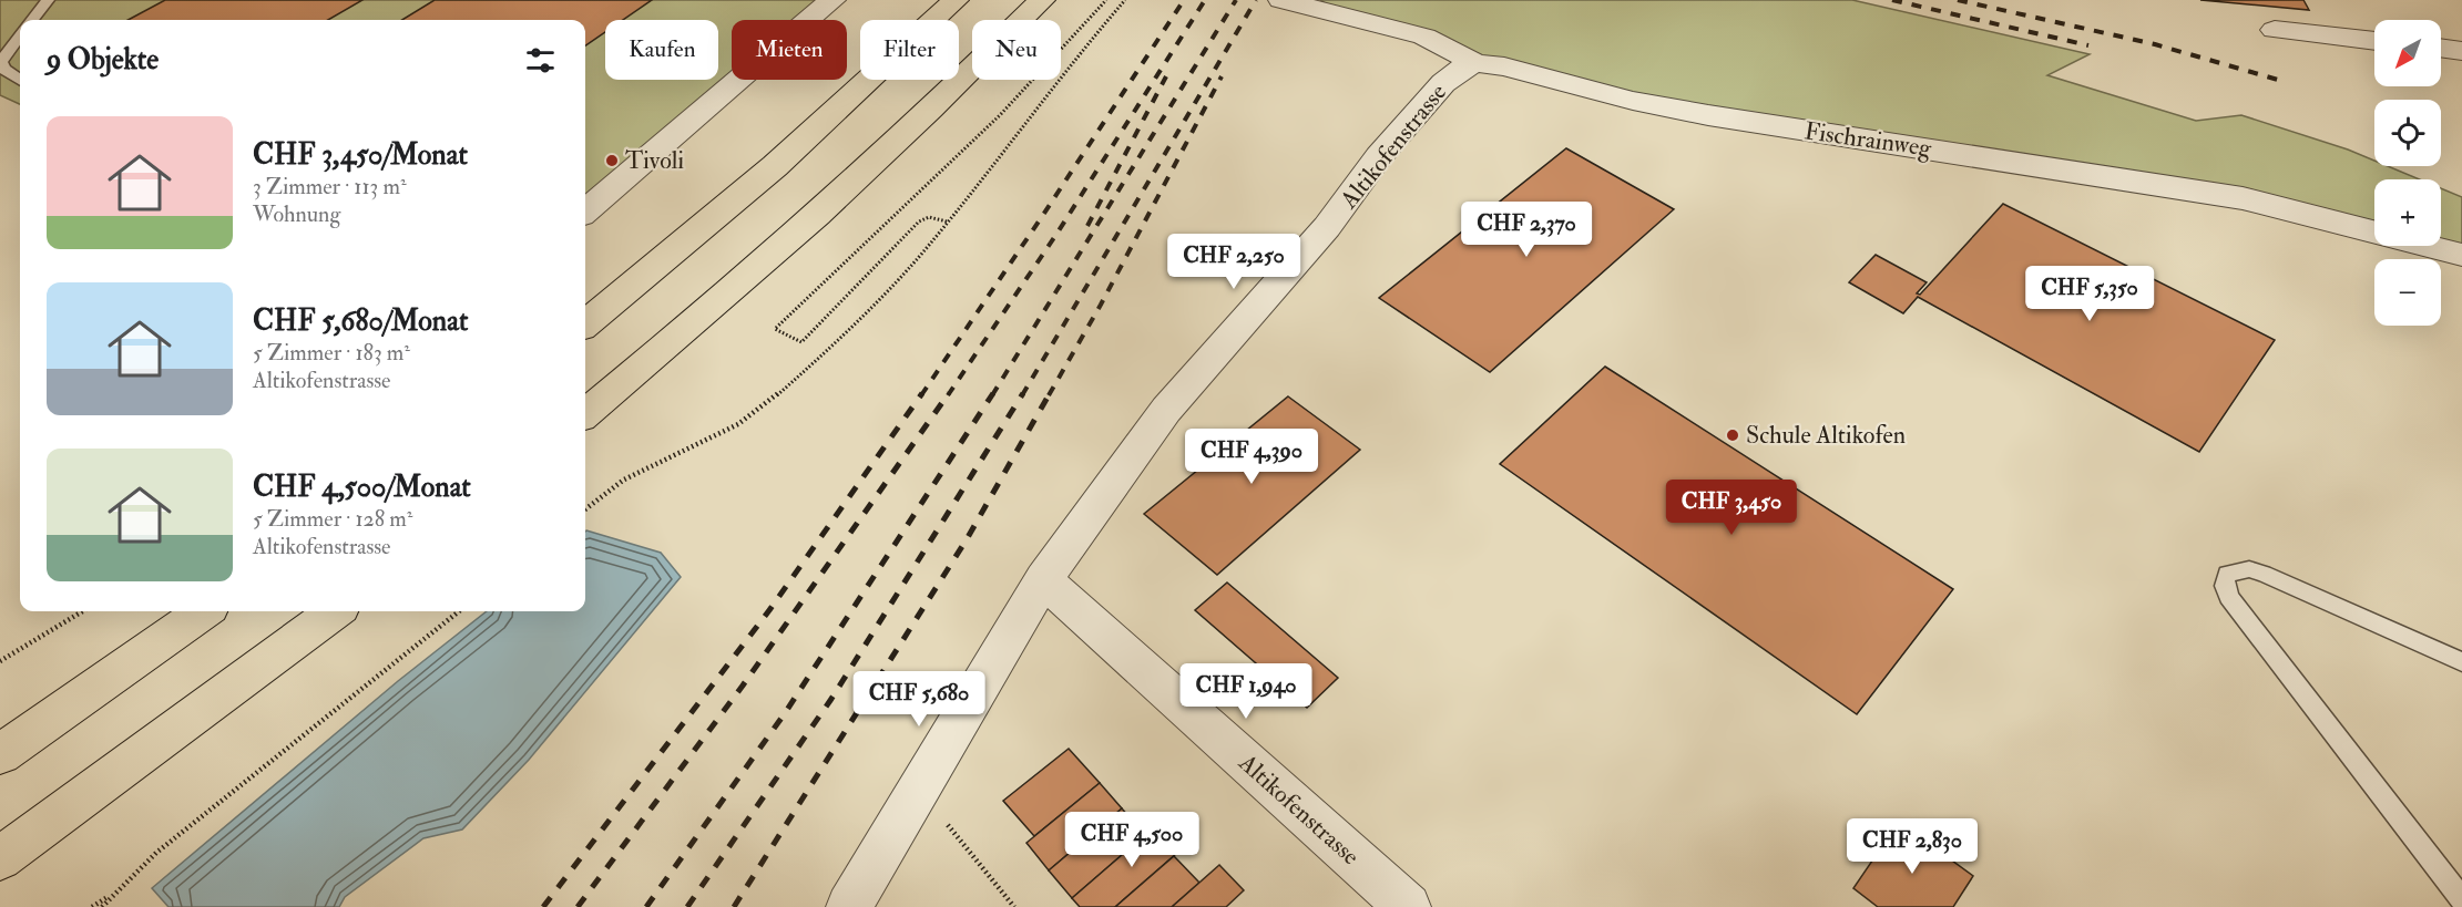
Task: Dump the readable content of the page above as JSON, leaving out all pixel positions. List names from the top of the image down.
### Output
{
  "streets": {
    "street": ["Fischrainweg", "Altikofenstrasse"]
  },
  "crossings": [
    ["Fischrainweg", "Altikofenstrasse"]
  ],
  "places": ["Tivoli", "Schule Altikofen"],
  "north": "bottom left",
  "page": {
    "map_buttons": ["+", "−"],
    "chip": [
      "Kaufen",
      "Mieten",
      "Filter",
      "Neu"
    ],
    "heading": "9 Objekte",
    "list": [
      {
        "name": "CHF 3,450/Monat",
        "note": "3 Zimmer · 113 m² · Wohnung"
      },
      {
        "name": "CHF 5,680/Monat",
        "note": "5 Zimmer · 183 m² · Altikofenstrasse"
      },
      {
        "name": "CHF 4,500/Monat",
        "note": "5 Zimmer · 128 m² · Altikofenstrasse"
      }
    ],
    "price": [
      "CHF 2,370",
      "CHF 2,250",
      "CHF 5,350",
      "CHF 4,390",
      "CHF 3,450",
      "CHF 1,940",
      "CHF 5,680",
      "CHF 4,500",
      "CHF 2,830"
    ]
  }
}
